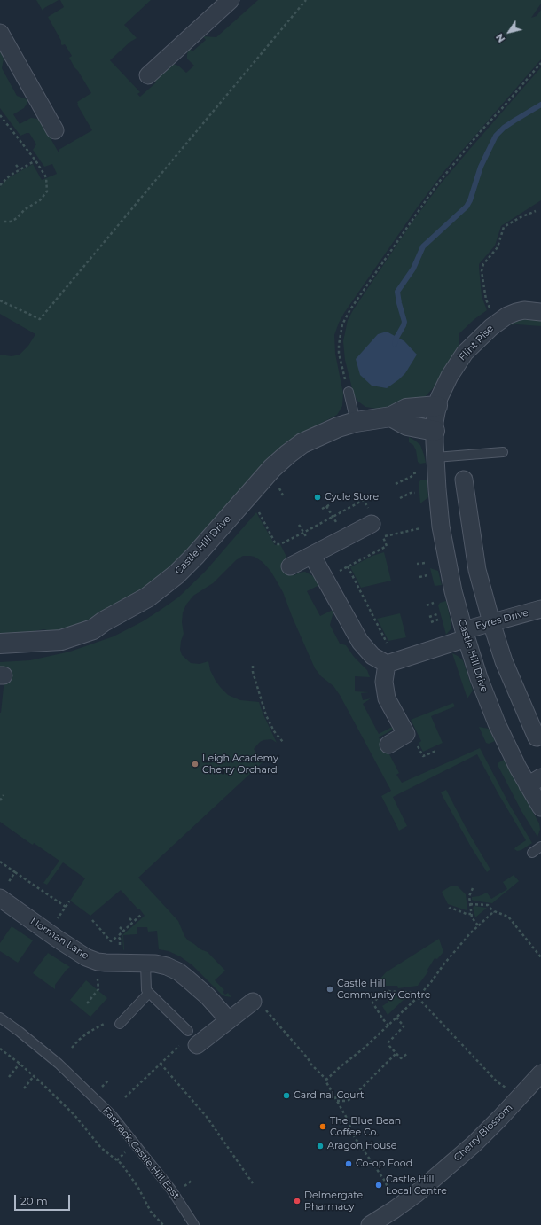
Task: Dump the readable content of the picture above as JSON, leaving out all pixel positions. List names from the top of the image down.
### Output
{
  "streets": {
    "street": [
      "Flint Rise",
      "Castle Hill Drive",
      "Eyres Drive",
      "Norman Lane",
      "Cherry Blossom"
    ],
    "lane": ["Fastrack Castle Hill East"]
  },
  "crossings": [
    ["Flint Rise", "Castle Hill Drive"],
    ["Castle Hill Drive", "Eyres Drive"]
  ],
  "places": [
    "Cycle Store",
    "Leigh Academy Cherry Orchard",
    "Castle Hill Community Centre",
    "Cardinal Court",
    "The Blue Bean Coffee Co.",
    "Aragon House",
    "Co-op Food",
    "Castle Hill Local Centre",
    "Delmergate Pharmacy"
  ],
  "scale_bar": "20 m",
  "north": "bottom left"
}
